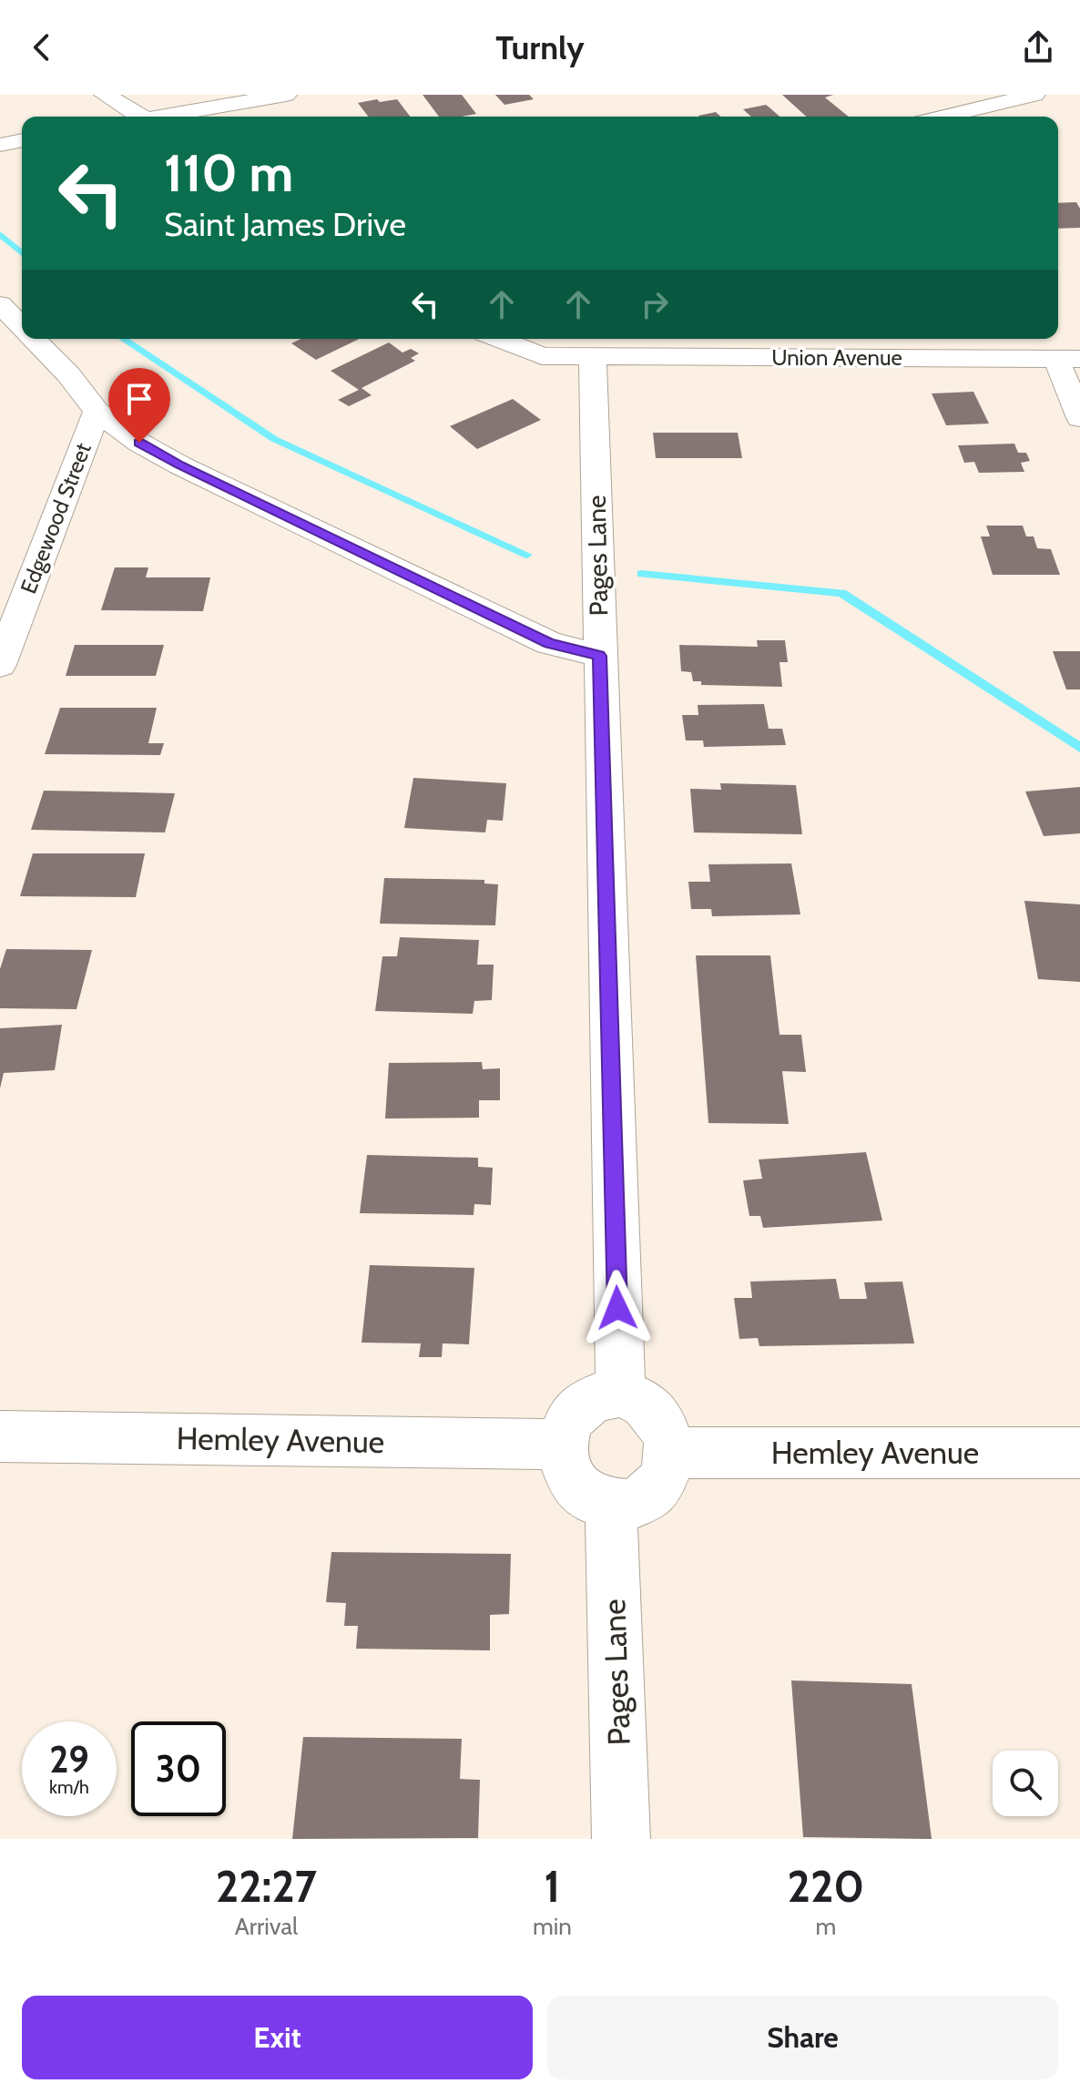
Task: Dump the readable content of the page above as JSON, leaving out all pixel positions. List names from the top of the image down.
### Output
{
  "streets": {
    "street": [
      "Union Avenue",
      "Edgewood Street",
      "Pages Lane",
      "Hemley Avenue"
    ]
  },
  "crossings": [
    ["Union Avenue", "Pages Lane"],
    ["Pages Lane", "Hemley Avenue"]
  ],
  "page": {
    "header": "Turnly",
    "turn": ["110 m", "Saint James Drive"],
    "speed": "29 km/h",
    "limit": "30",
    "eta": [
      "22:27",
      "Arrival",
      "1",
      "min",
      "220",
      "m"
    ],
    "buttons": ["Exit", "Share"]
  }
}
